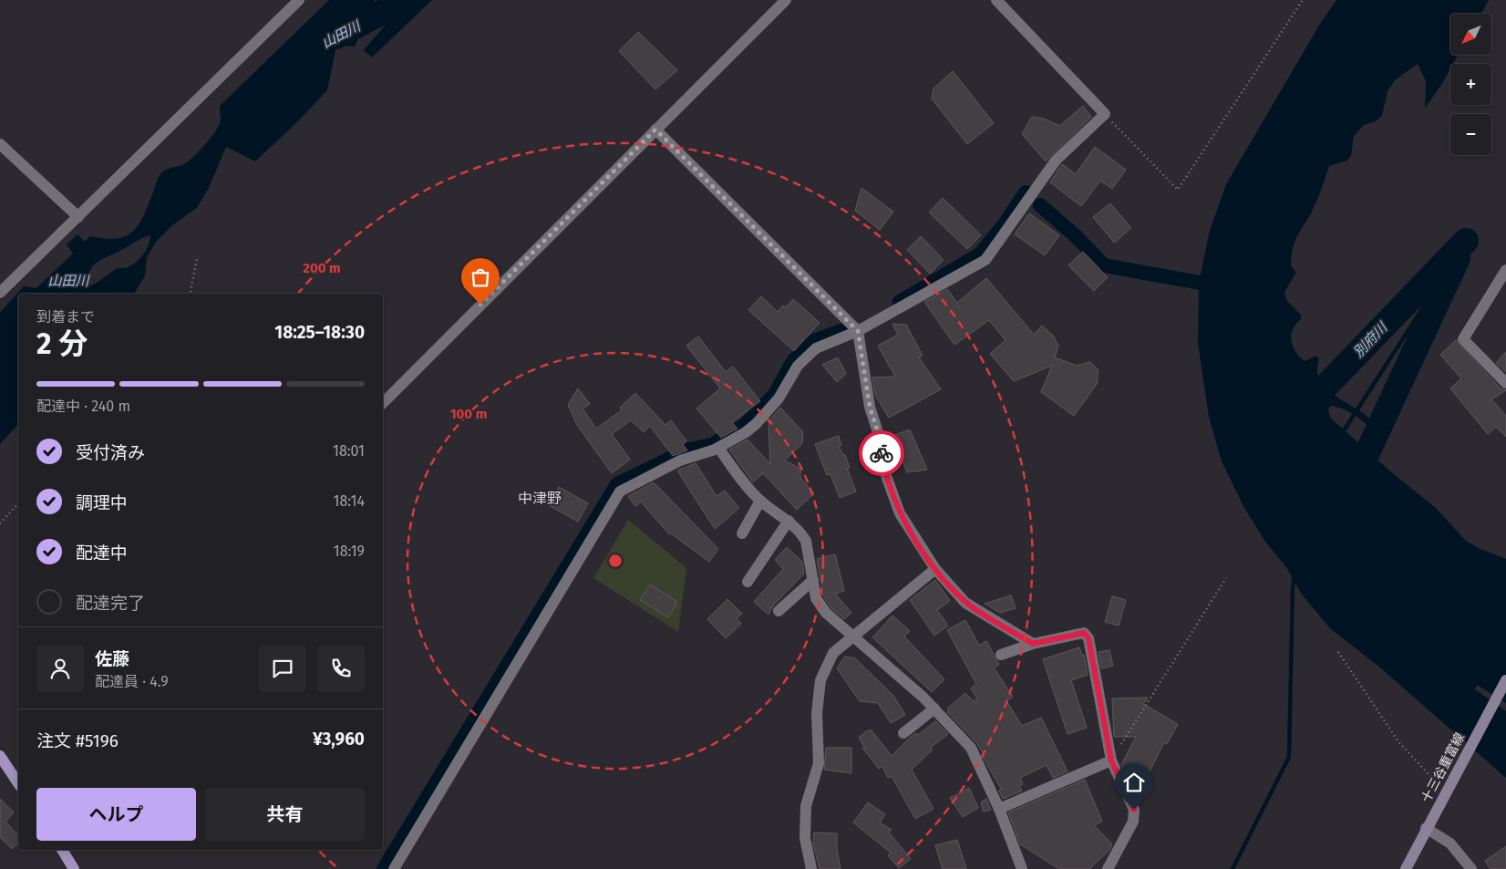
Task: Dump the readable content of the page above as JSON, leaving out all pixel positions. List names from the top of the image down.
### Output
{
  "streets": {
    "main road": ["十三谷重富線"]
  },
  "districts": ["中津野"],
  "water": ["山田川", "別府川"],
  "north": "bottom left",
  "page": {
    "map_buttons": ["+", "−"],
    "heading": ["2 分", "到着まで", "18:25–18:30"],
    "panel": [
      "佐藤",
      "配達員 · 4.9",
      "注文 #5196",
      "¥3,960"
    ],
    "bar": "配達中 · 240 m",
    "list": [
      ["受付済み", "18:01"],
      ["調理中", "18:14"],
      ["配達中", "18:19"],
      "配達完了"
    ],
    "buttons": ["ヘルプ", "共有"]
  },
  "rings": ["200 m", "100 m"]
}
